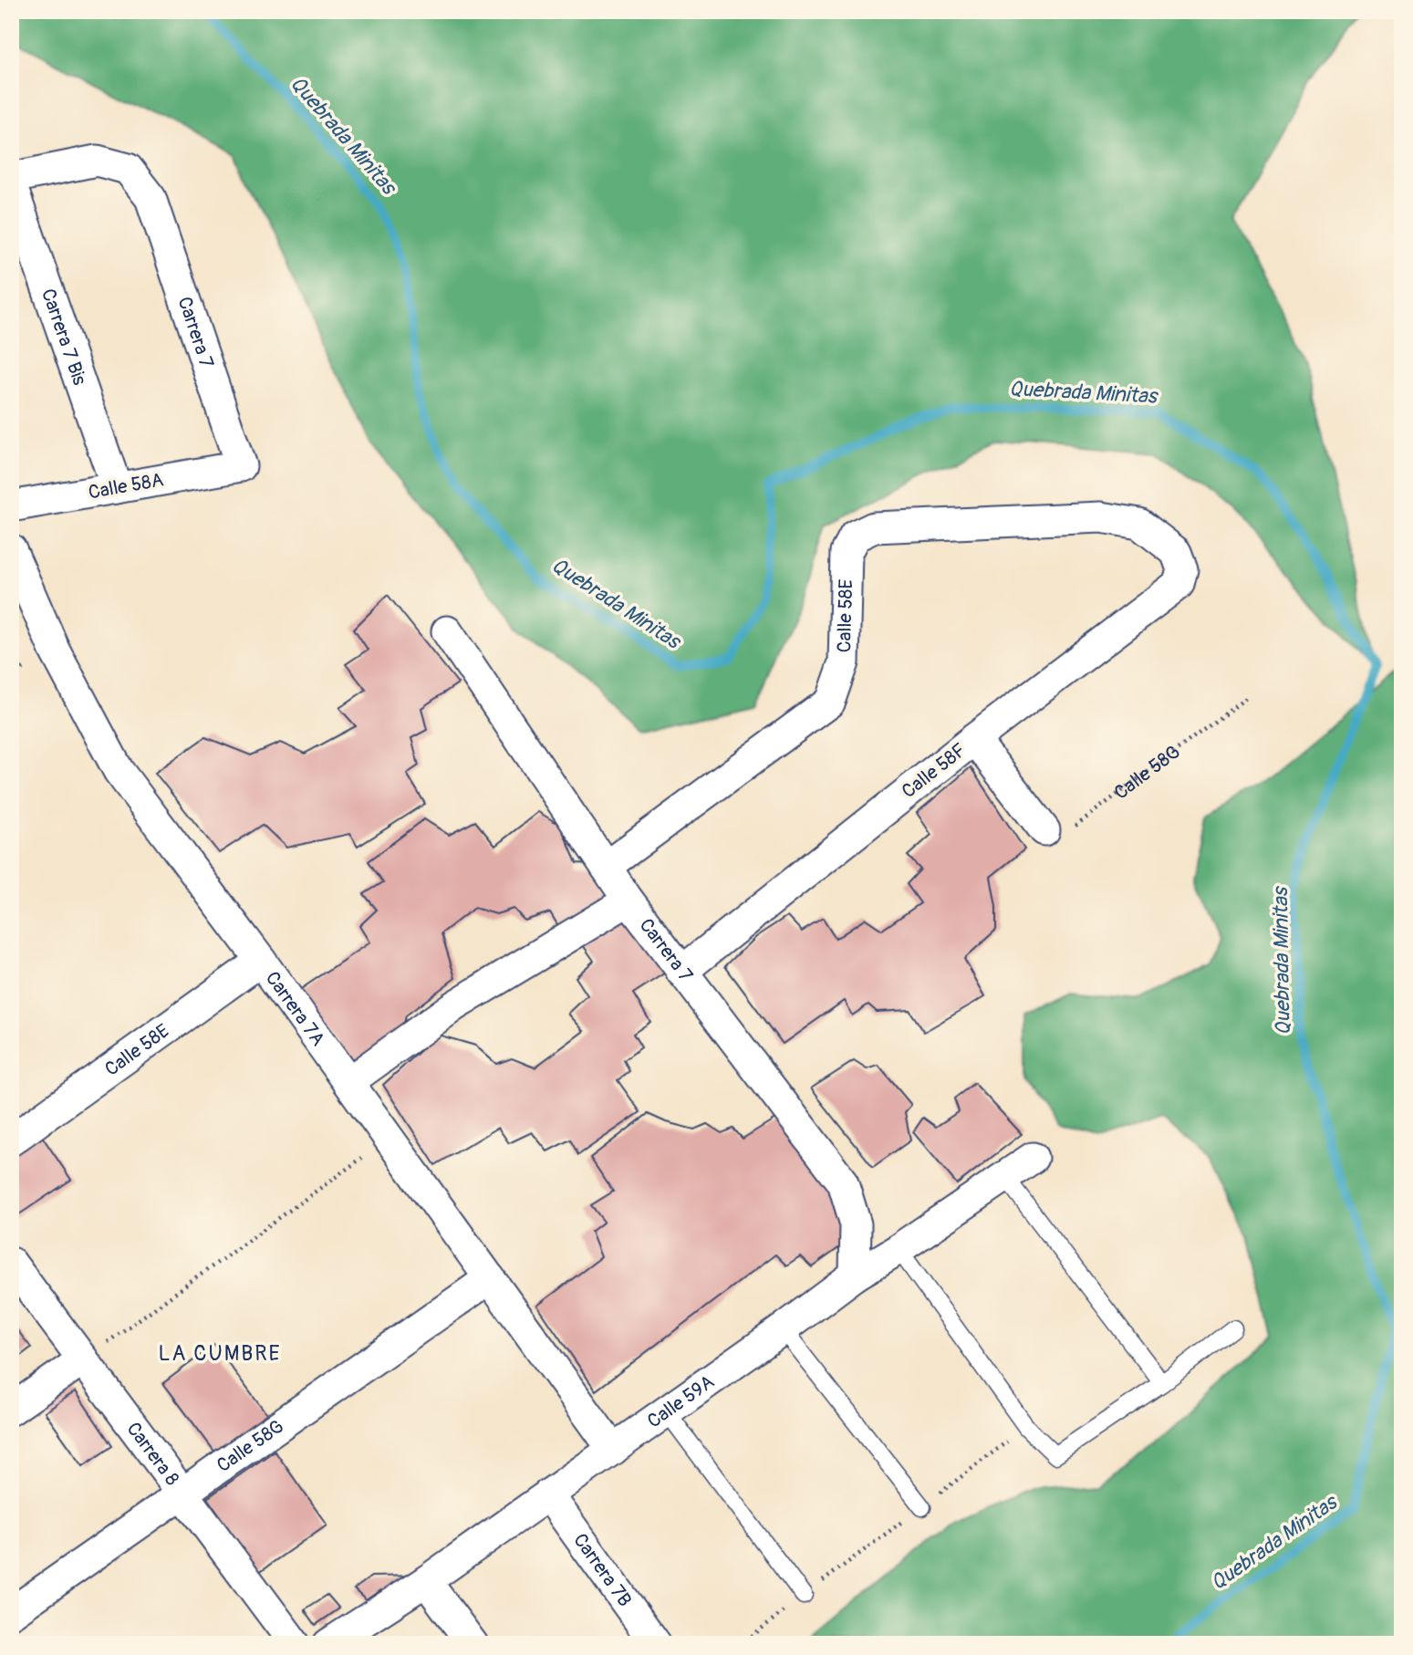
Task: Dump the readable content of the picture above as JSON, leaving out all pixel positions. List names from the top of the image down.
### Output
{
  "streets": {
    "street": [
      "Carrera 7",
      "Carrera 7 Bis",
      "Calle 58A",
      "Calle 58E",
      "Calle 58F",
      "Calle 58G",
      "Carrera 7A",
      "Calle 59A",
      "Carrera 8",
      "Carrera 7B"
    ]
  },
  "crossings": [
    ["Carrera 7", "Calle 58A"],
    ["Carrera 7", "Calle 58E"],
    ["Carrera 7", "Calle 58F"],
    ["Carrera 7", "Calle 59A"],
    ["Carrera 7 Bis", "Calle 58A"],
    ["Calle 58E", "Calle 58F"],
    ["Calle 58E", "Carrera 7A"],
    ["Calle 58G", "Carrera 7A"],
    ["Calle 58G", "Carrera 8"],
    ["Carrera 7A", "Calle 59A"],
    ["Calle 59A", "Carrera 7B"]
  ],
  "districts": ["LA CUMBRE"],
  "water": ["Quebrada Minitas"]
}
